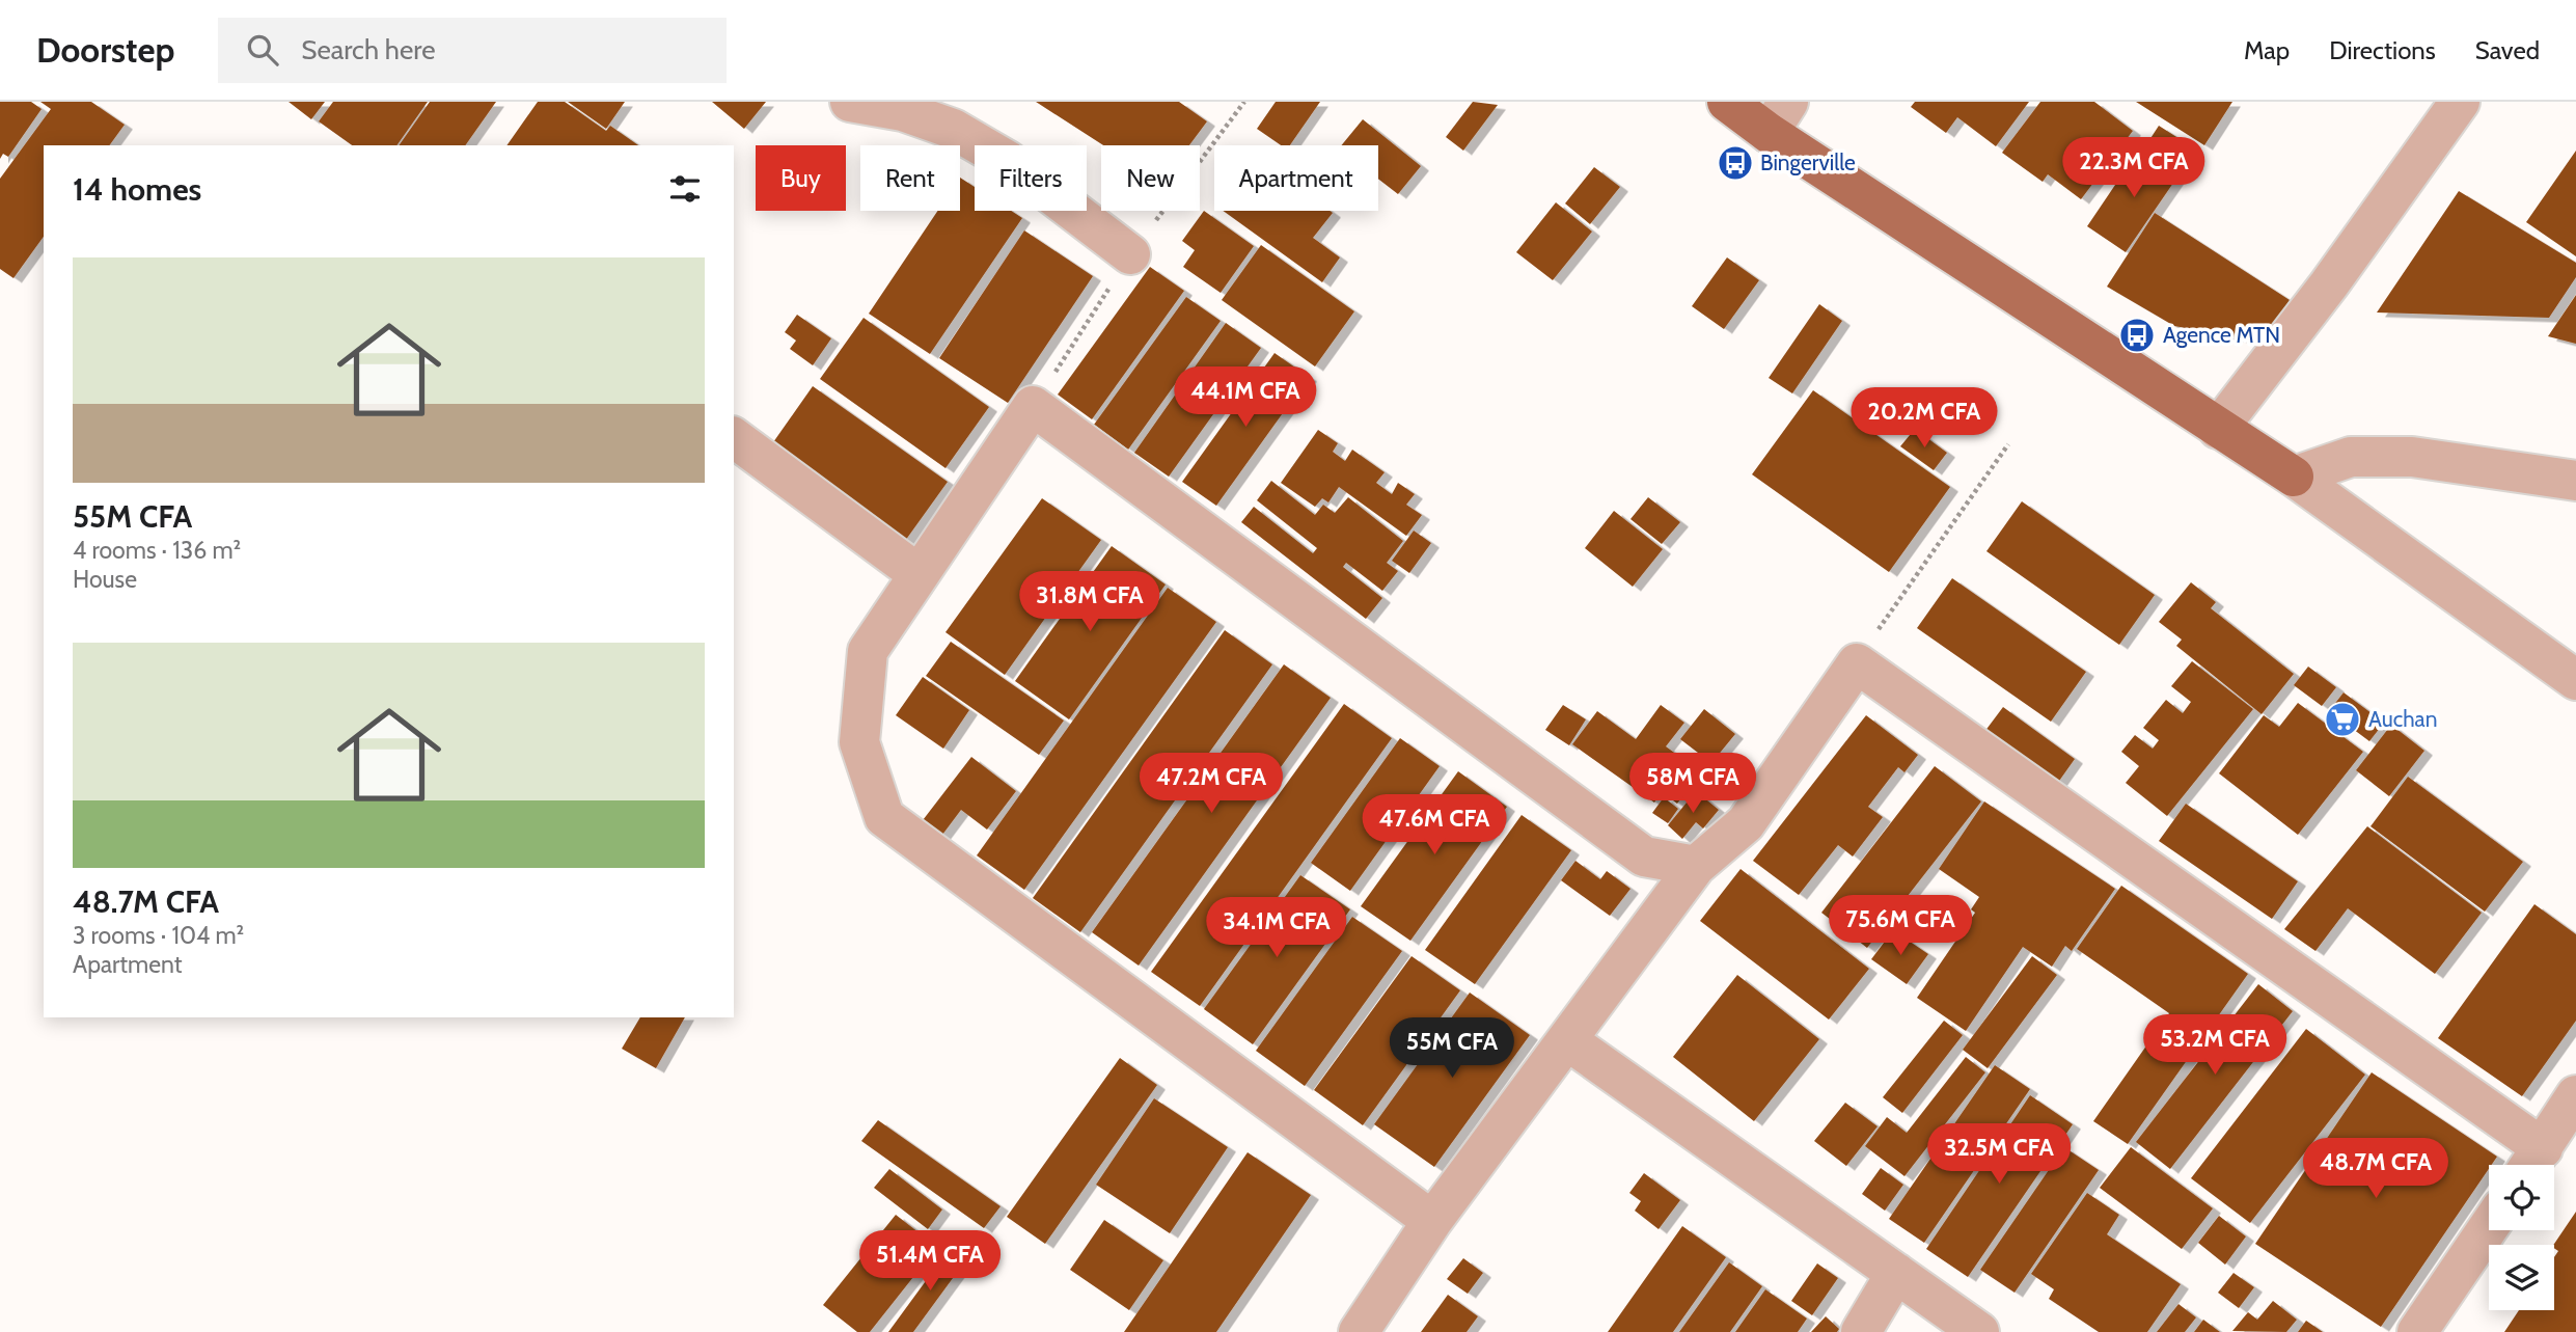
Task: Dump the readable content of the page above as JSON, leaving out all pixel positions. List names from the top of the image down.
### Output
{
  "places": {
    "bus stop": ["Bingerville", "Agence MTN"],
    "supermarket": ["Auchan"]
  },
  "page": {
    "header": "Doorstep",
    "search": "Search here",
    "nav": ["Map", "Directions", "Saved"],
    "price": [
      "22.3M CFA",
      "44.1M CFA",
      "20.2M CFA",
      "31.8M CFA",
      "47.2M CFA",
      "58M CFA",
      "47.6M CFA",
      "75.6M CFA",
      "34.1M CFA",
      "53.2M CFA",
      "55M CFA",
      "32.5M CFA",
      "48.7M CFA",
      "51.4M CFA"
    ],
    "chip": [
      "Buy",
      "Rent",
      "Filters",
      "New",
      "Apartment"
    ],
    "heading": "14 homes",
    "list": [
      {
        "name": "55M CFA",
        "note": "4 rooms · 136 m² · House"
      },
      {
        "name": "48.7M CFA",
        "note": "3 rooms · 104 m² · Apartment"
      }
    ]
  }
}
